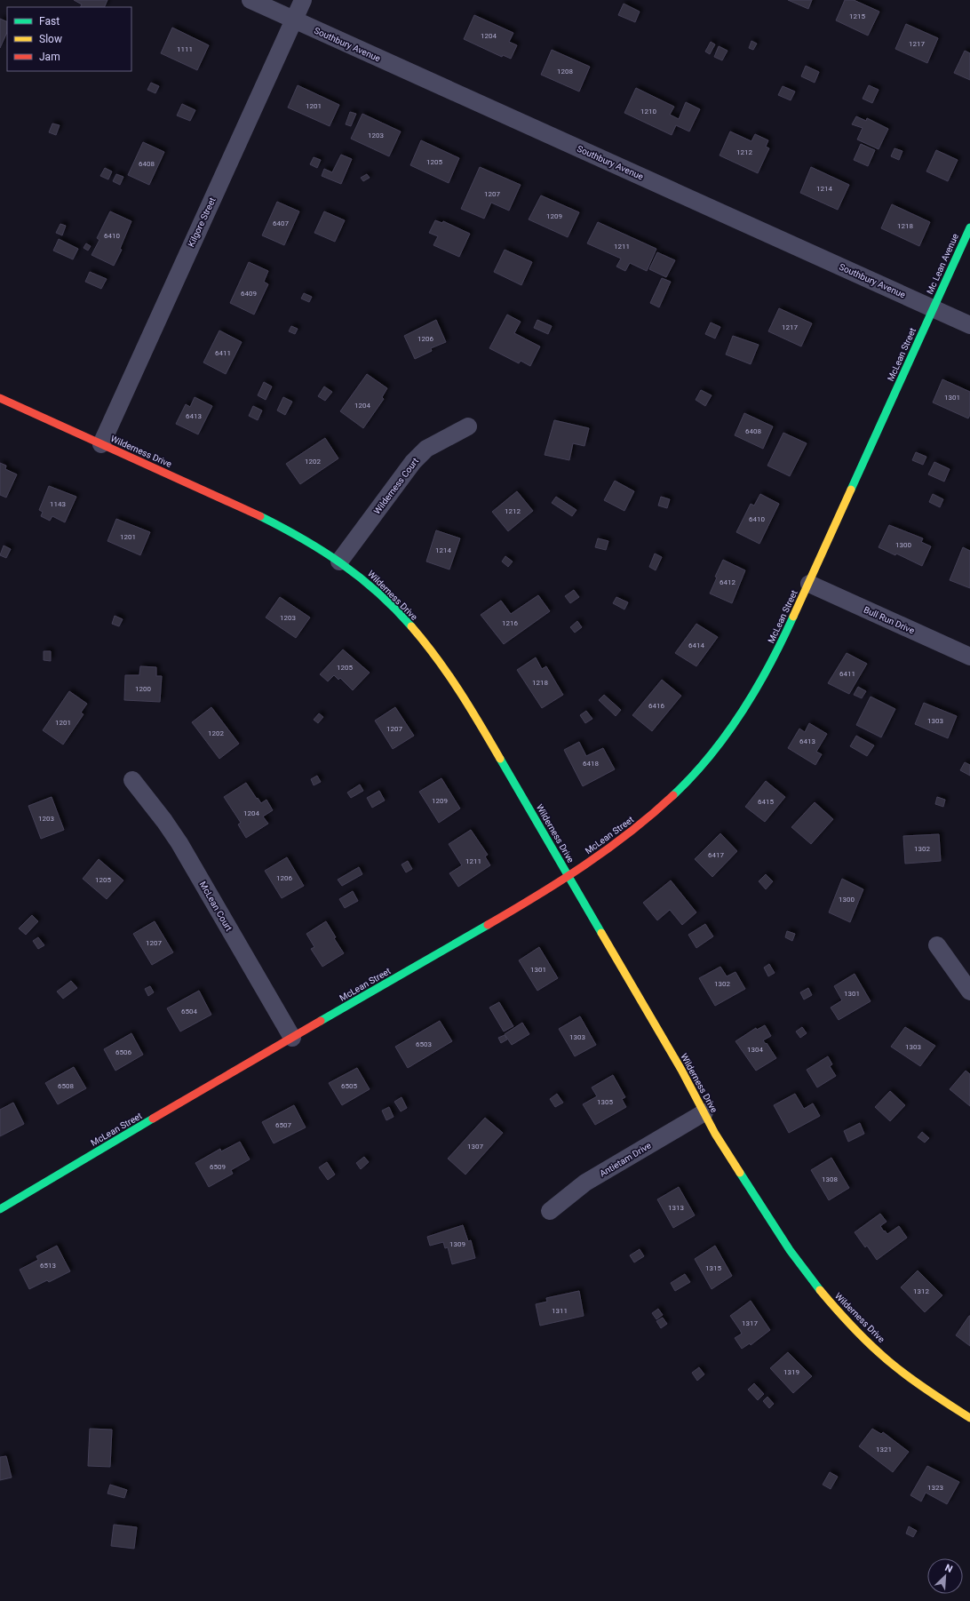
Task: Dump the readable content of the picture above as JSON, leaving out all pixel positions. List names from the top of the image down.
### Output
{
  "streets": {
    "street": [
      "Southbury Avenue",
      "Kilgore Street",
      "Mc Lean Avenue",
      "McLean Street",
      "Wilderness Drive",
      "Wilderness Court",
      "Bull Run Drive",
      "McLean Court",
      "Antietam Drive"
    ]
  },
  "crossings": [
    ["Southbury Avenue", "Kilgore Street"],
    ["Southbury Avenue", "Mc Lean Avenue"],
    ["Southbury Avenue", "McLean Street"],
    ["Kilgore Street", "Wilderness Drive"],
    ["Mc Lean Avenue", "McLean Street"],
    ["McLean Street", "Wilderness Drive"],
    ["McLean Street", "Bull Run Drive"],
    ["McLean Street", "McLean Court"],
    ["Wilderness Drive", "Wilderness Court"],
    ["Wilderness Drive", "Antietam Drive"]
  ],
  "house_numbers": [
    "1215",
    "1204",
    "1217",
    "1111",
    "1208",
    "1201",
    "1210",
    "1203",
    "1212",
    "1205",
    "6408",
    "1214",
    "1207",
    "1209",
    "6407",
    "1218",
    "6410",
    "1211",
    "6409",
    "1217",
    "1206",
    "6411",
    "1301",
    "1204",
    "6413",
    "6408",
    "1202",
    "1143",
    "1212",
    "6410",
    "1201",
    "1300",
    "1214",
    "6412",
    "1203",
    "1216",
    "6414",
    "1205",
    "6411",
    "1218",
    "1200",
    "6416",
    "1303",
    "1201",
    "1207",
    "1202",
    "6413",
    "6418",
    "1209",
    "6415",
    "1204",
    "1203",
    "1302",
    "6417",
    "1211",
    "1206",
    "1205",
    "1300",
    "1207",
    "1301",
    "1302",
    "1301",
    "6504",
    "1303",
    "6503",
    "1303",
    "1304",
    "6506",
    "6508",
    "6505",
    "1305",
    "6507",
    "1307",
    "6509",
    "1308",
    "1313",
    "1309",
    "6513",
    "1315",
    "1312",
    "1311",
    "1317",
    "1319",
    "1321",
    "1323"
  ],
  "legend": ["Fast", "Slow", "Jam"],
  "north": "top right"
}
